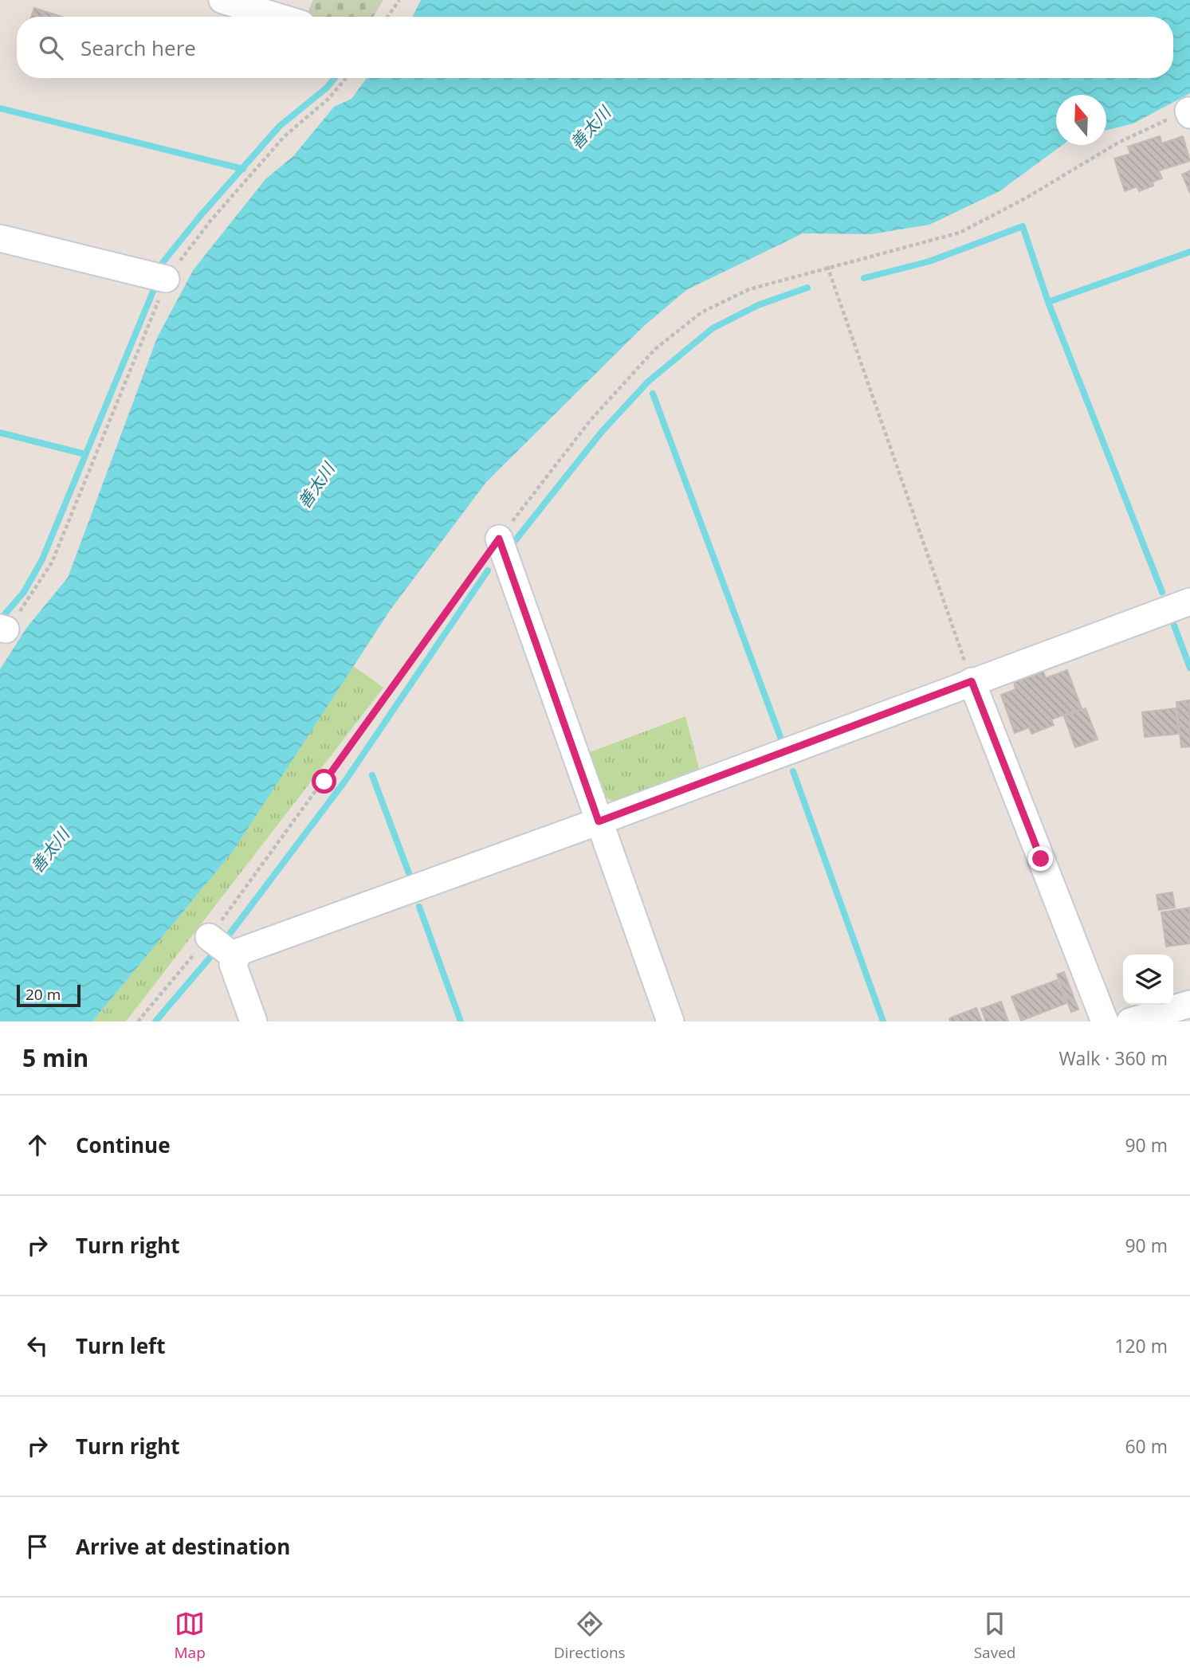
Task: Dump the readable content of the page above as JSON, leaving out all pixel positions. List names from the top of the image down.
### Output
{
  "water": ["善太川"],
  "scale_bar": "20 m",
  "north": "top",
  "page": {
    "search": "Search here",
    "scale": "20 m",
    "heading": ["5 min", "Walk · 360 m"],
    "list": [
      ["Continue", "90 m"],
      ["Turn right", "90 m"],
      ["Turn left", "120 m"],
      ["Turn right", "60 m"],
      "Arrive at destination"
    ],
    "nav": ["Map", "Directions", "Saved"]
  }
}
